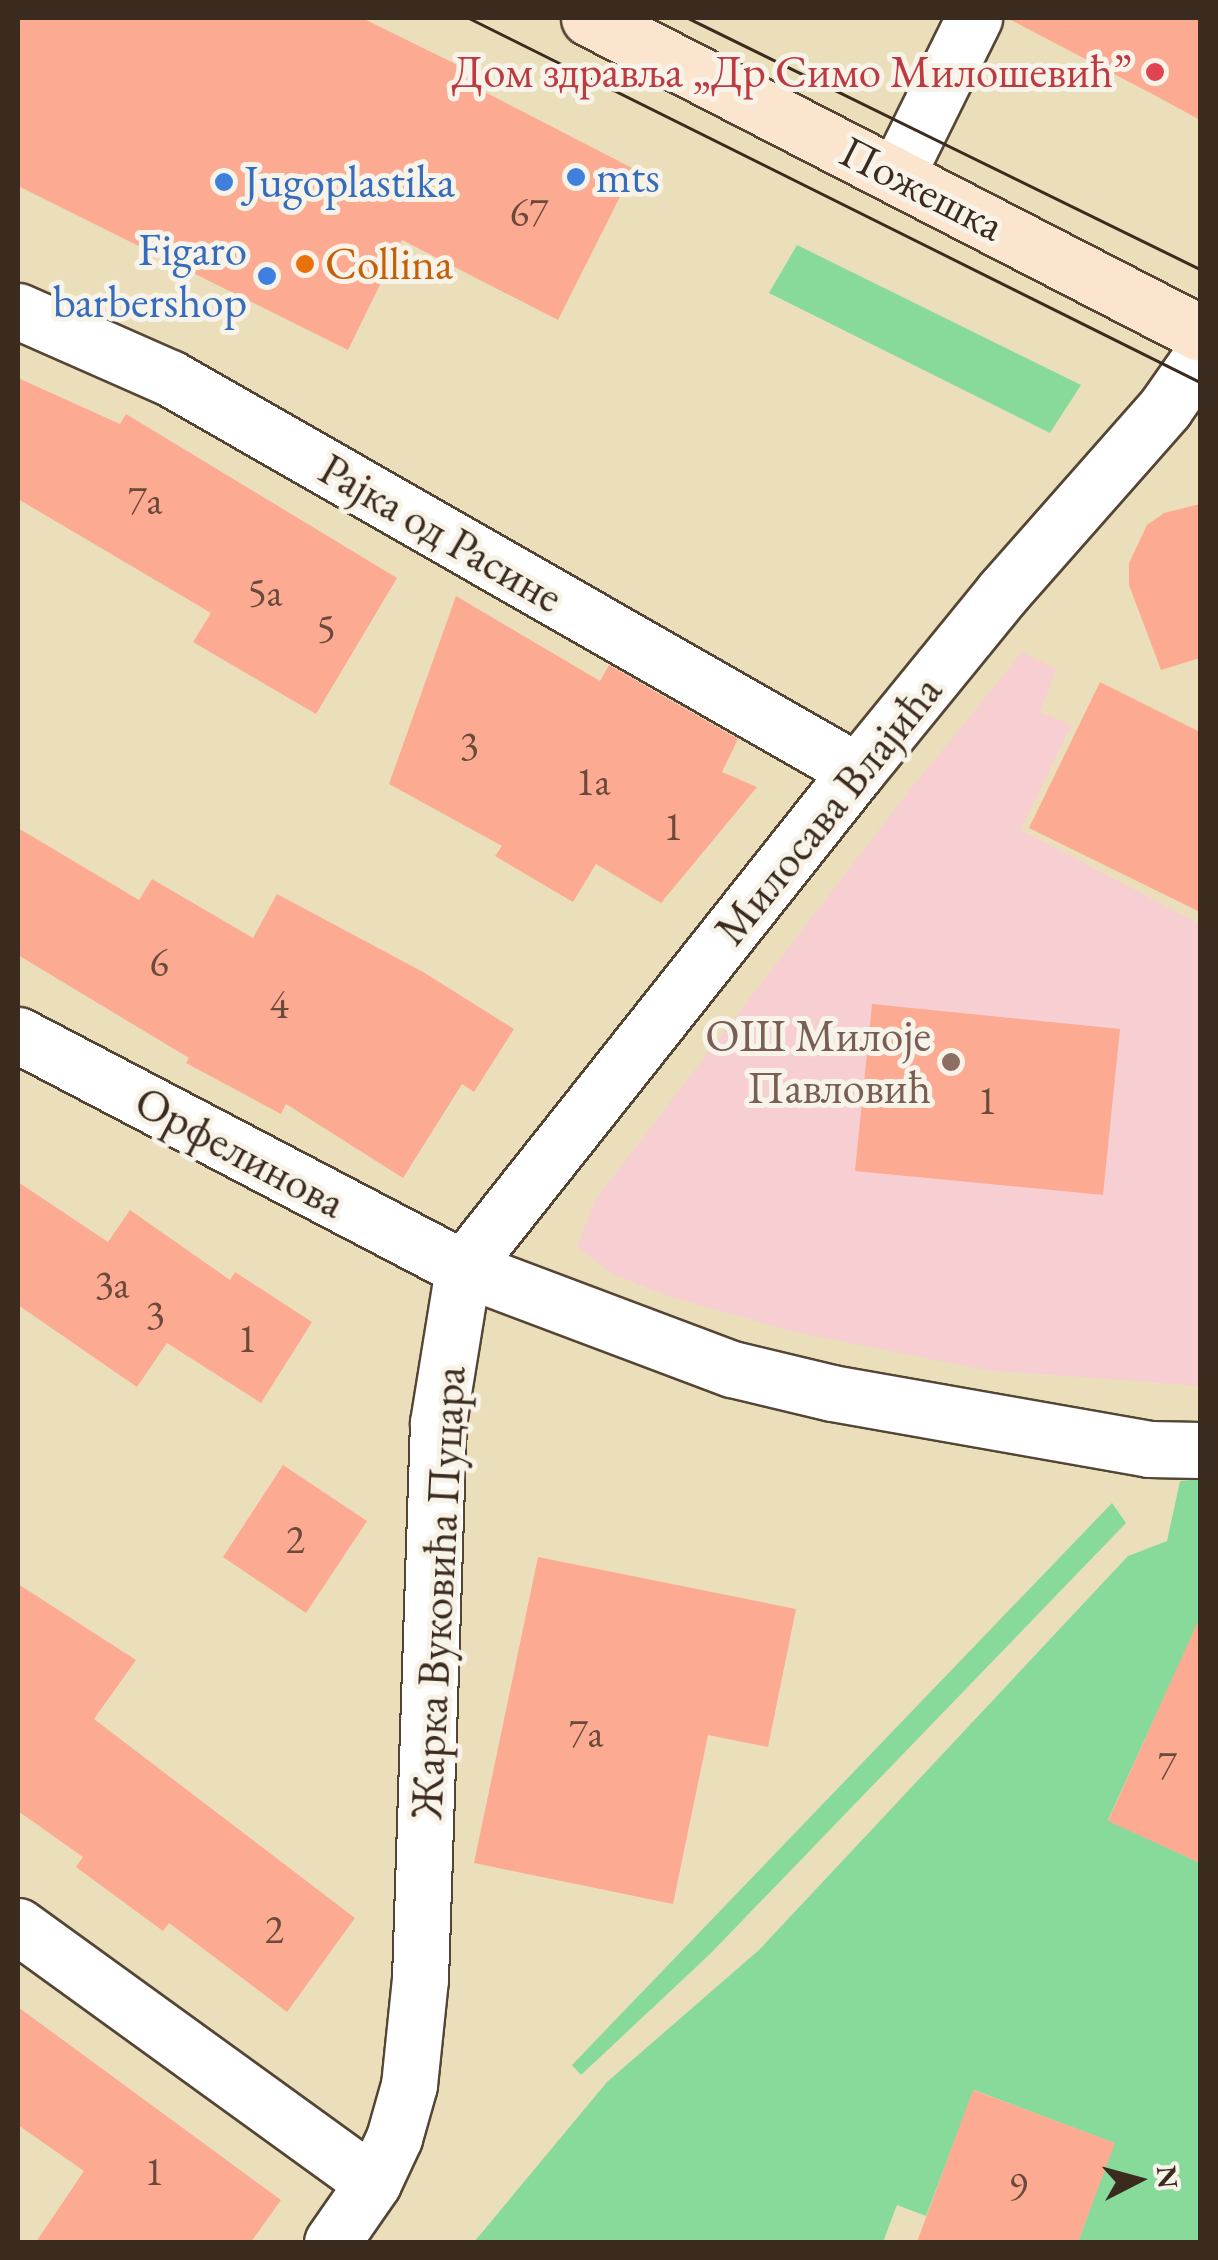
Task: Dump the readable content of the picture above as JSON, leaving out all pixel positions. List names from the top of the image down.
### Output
{
  "streets": {
    "main road": ["Пожешка"],
    "street": [
      "Рајка од Расине",
      "Милосава Влајића",
      "Орфелинова",
      "Жарка Вуковића Пуцара"
    ]
  },
  "crossings": [
    ["Рајка од Расине", "Милосава Влајића"],
    ["Милосава Влајића", "Орфелинова"],
    ["Милосава Влајића", "Жарка Вуковића Пуцара"],
    ["Орфелинова", "Жарка Вуковића Пуцара"]
  ],
  "places": [
    "Дом здравља „Др Симо Милошевић”",
    "mts",
    "Jugoplastika",
    "Collina",
    "Figaro barbershop",
    "ОШ Милоје Павловић"
  ],
  "house_numbers": [
    "67",
    "7a",
    "5a",
    "5",
    "3",
    "1a",
    "1",
    "6",
    "4",
    "1",
    "3a",
    "3",
    "1",
    "2",
    "7a",
    "7",
    "2",
    "1",
    "9"
  ],
  "north": "right"
}
